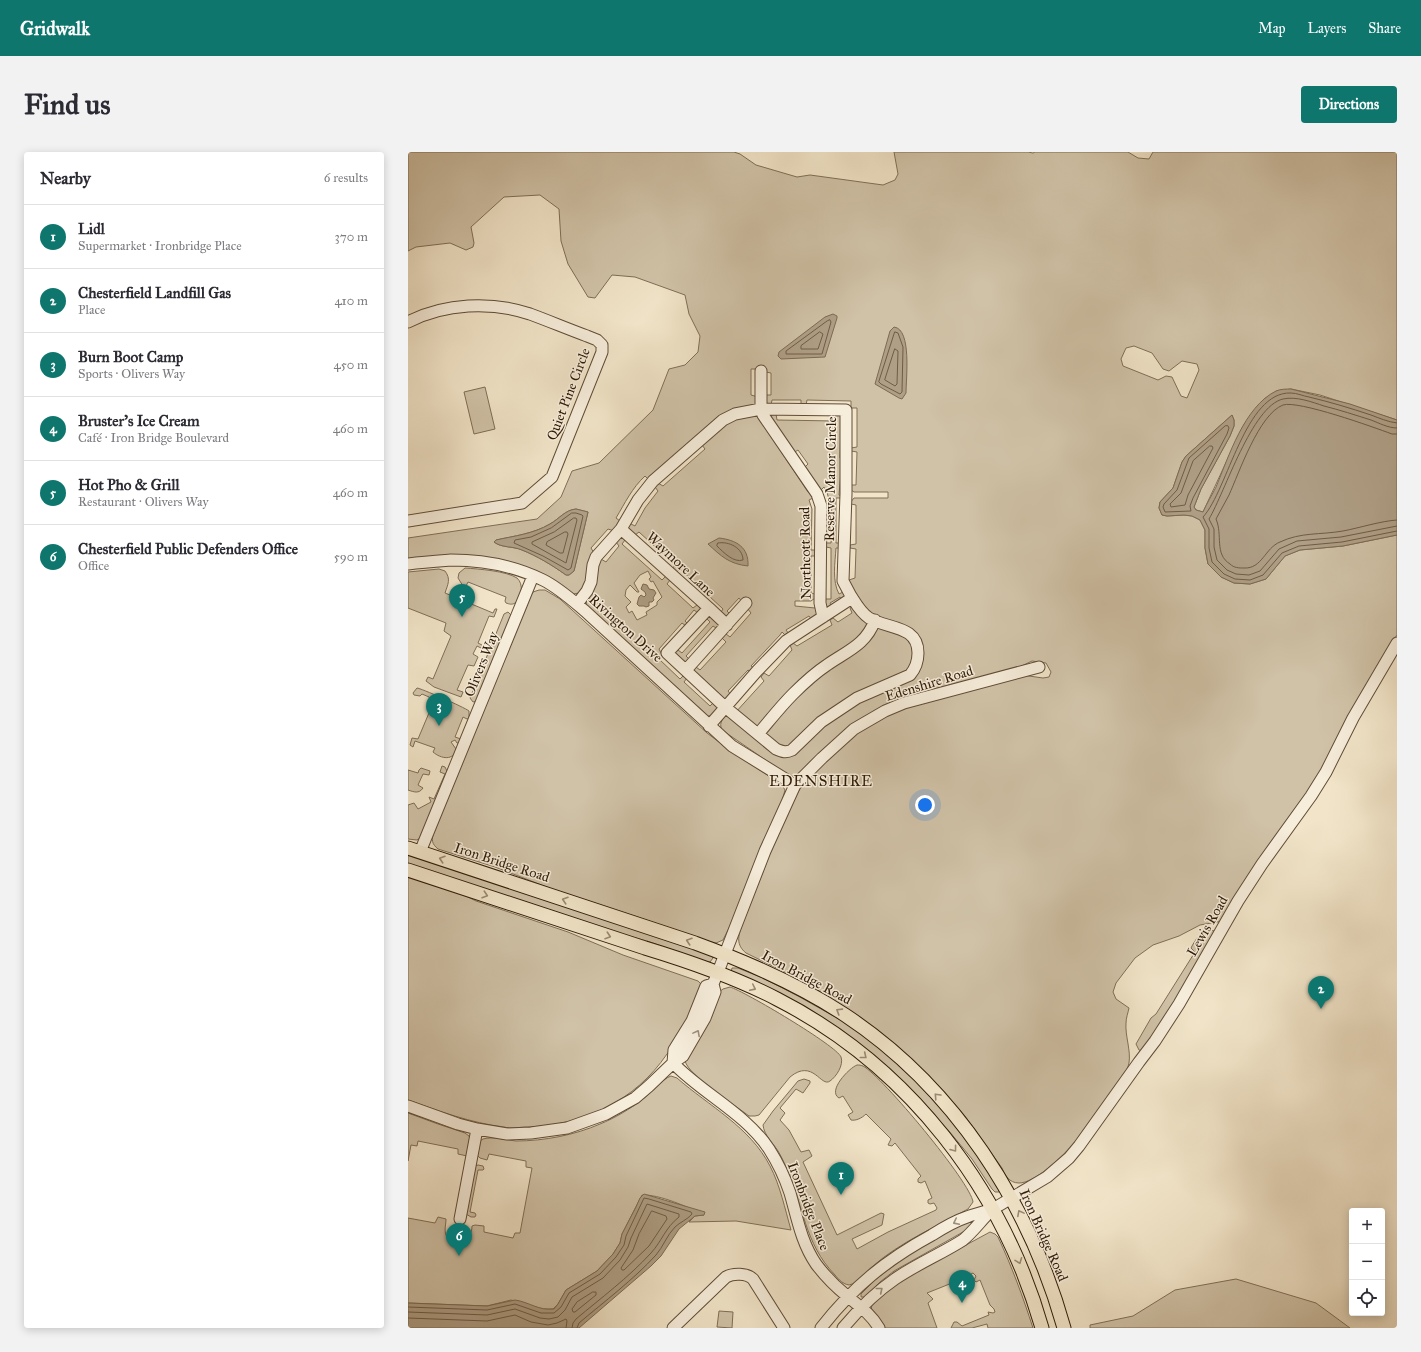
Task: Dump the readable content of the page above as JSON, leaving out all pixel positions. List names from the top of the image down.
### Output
{
  "streets": {
    "main road": ["Iron Bridge Road"],
    "street": [
      "Quiet Pine Circle",
      "Reserve Manor Circle",
      "Northcott Road",
      "Waymore Lane",
      "Rivington Drive",
      "Olivers Way",
      "Edenshire Road",
      "Lewis Road",
      "Ironbridge Place"
    ]
  },
  "crossings": [
    ["Reserve Manor Circle", "Northcott Road"],
    ["Reserve Manor Circle", "Waymore Lane"],
    ["Reserve Manor Circle", "Rivington Drive"],
    ["Rivington Drive", "Olivers Way"],
    ["Rivington Drive", "Edenshire Road"],
    ["Olivers Way", "Iron Bridge Road"],
    ["Edenshire Road", "Iron Bridge Road"],
    ["Edenshire Road", "Ironbridge Place"],
    ["Iron Bridge Road", "Lewis Road"]
  ],
  "districts": ["EDENSHIRE"],
  "page": {
    "header": "Gridwalk",
    "nav": ["Map", "Layers", "Share"],
    "buttons": "Directions",
    "title": "Find us",
    "heading": ["Nearby", "6 results"],
    "list": [
      {
        "mark": "1",
        "name": "Lidl",
        "note": "Supermarket · Ironbridge Place",
        "value": "370 m"
      },
      {
        "mark": "2",
        "name": "Chesterfield Landfill Gas",
        "note": "Place",
        "value": "410 m"
      },
      {
        "mark": "3",
        "name": "Burn Boot Camp",
        "note": "Sports · Olivers Way",
        "value": "450 m"
      },
      {
        "mark": "4",
        "name": "Bruster's Ice Cream",
        "note": "Café · Iron Bridge Boulevard",
        "value": "460 m"
      },
      {
        "mark": "5",
        "name": "Hot Pho & Grill",
        "note": "Restaurant · Olivers Way",
        "value": "460 m"
      },
      {
        "mark": "6",
        "name": "Chesterfield Public Defenders Office",
        "note": "Office",
        "value": "590 m"
      }
    ],
    "pins": [
      "5",
      "3",
      "2",
      "1",
      "6",
      "4"
    ],
    "map_buttons": ["+", "−"]
  }
}
